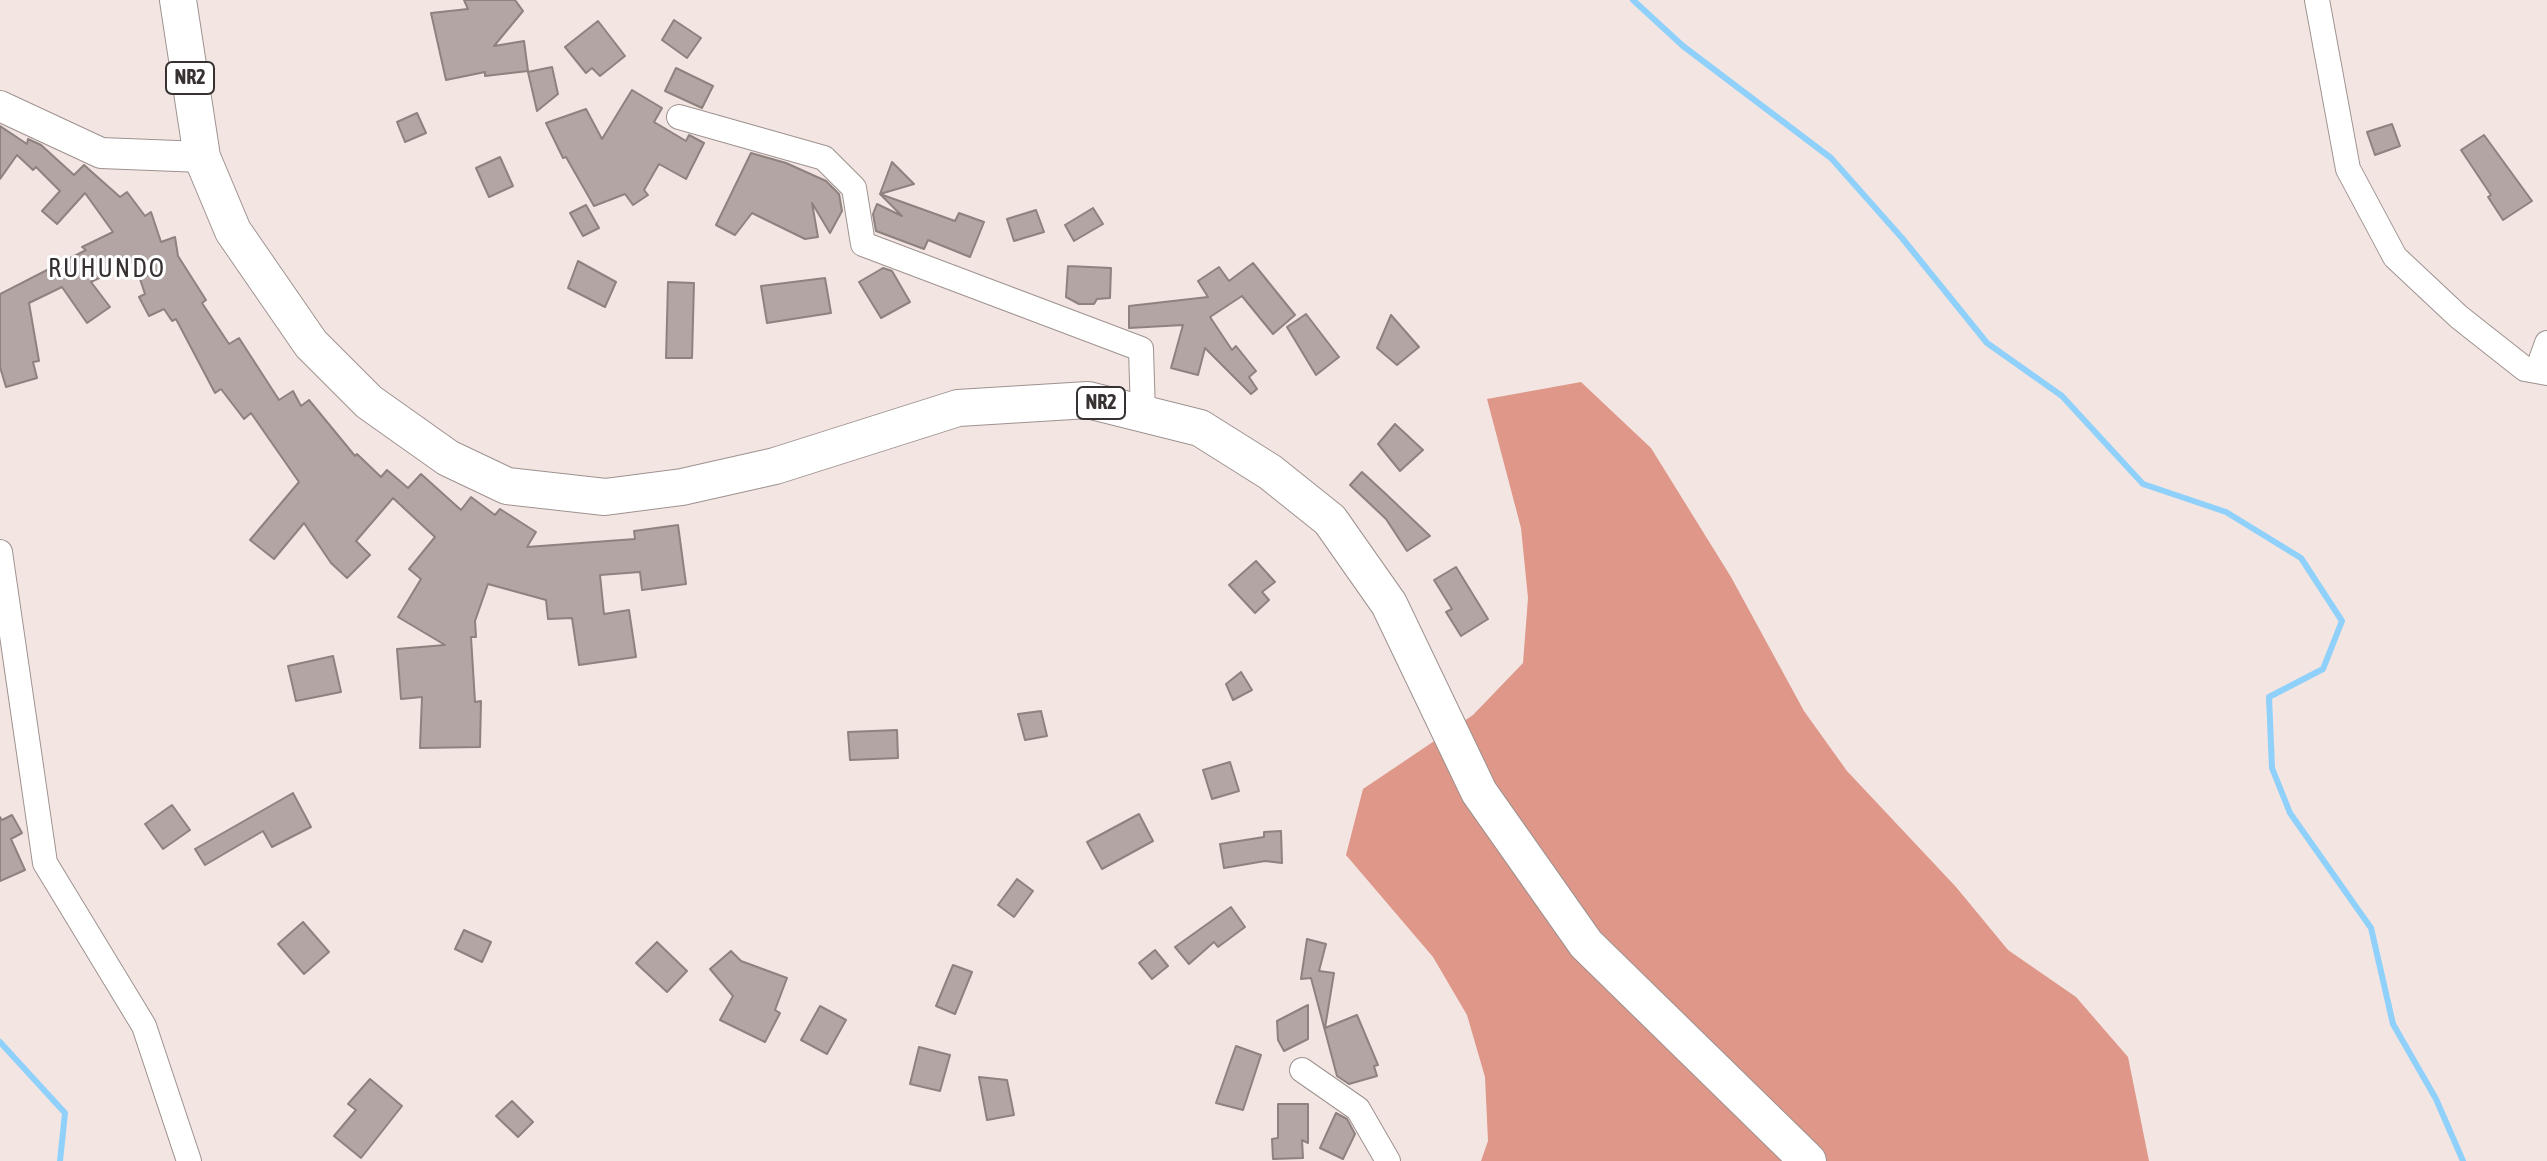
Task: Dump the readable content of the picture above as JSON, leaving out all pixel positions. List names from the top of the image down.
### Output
{
  "streets": {
    "highway": ["NR2"]
  },
  "districts": ["RUHUNDO"]
}
